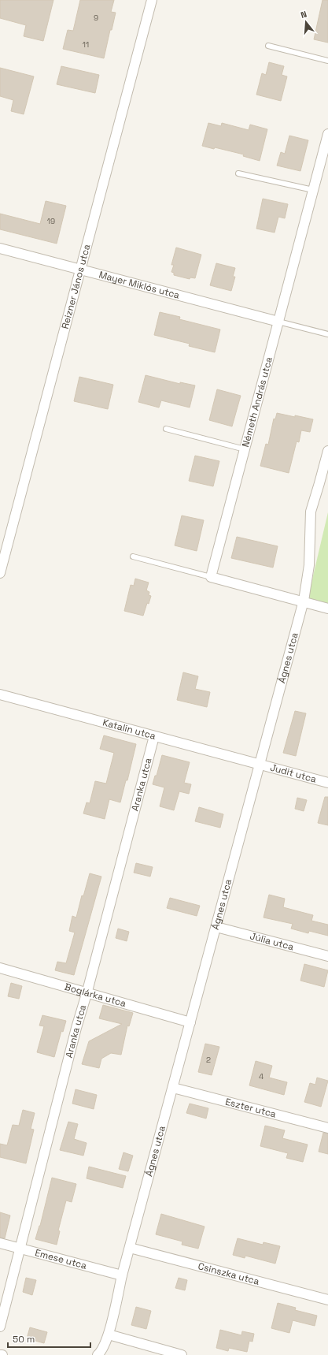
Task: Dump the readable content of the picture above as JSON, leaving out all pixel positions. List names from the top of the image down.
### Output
{
  "streets": {
    "street": [
      "Mayer Miklós utca",
      "Reizner János utca",
      "Németh András utca",
      "Ágnes utca",
      "Katalin utca",
      "Judit utca",
      "Aranka utca",
      "Júlia utca",
      "Boglárka utca",
      "Eszter utca",
      "Emese utca",
      "Csinszka utca"
    ]
  },
  "crossings": [
    ["Mayer Miklós utca", "Reizner János utca"],
    ["Mayer Miklós utca", "Németh András utca"],
    ["Ágnes utca", "Katalin utca"],
    ["Ágnes utca", "Judit utca"],
    ["Ágnes utca", "Júlia utca"],
    ["Ágnes utca", "Boglárka utca"],
    ["Ágnes utca", "Eszter utca"],
    ["Ágnes utca", "Emese utca"],
    ["Ágnes utca", "Csinszka utca"],
    ["Katalin utca", "Judit utca"],
    ["Katalin utca", "Aranka utca"],
    ["Aranka utca", "Boglárka utca"],
    ["Aranka utca", "Emese utca"]
  ],
  "house_numbers": [
    "9",
    "11",
    "19",
    "2",
    "4"
  ],
  "scale_bar": "50 m",
  "north": "top"
}
